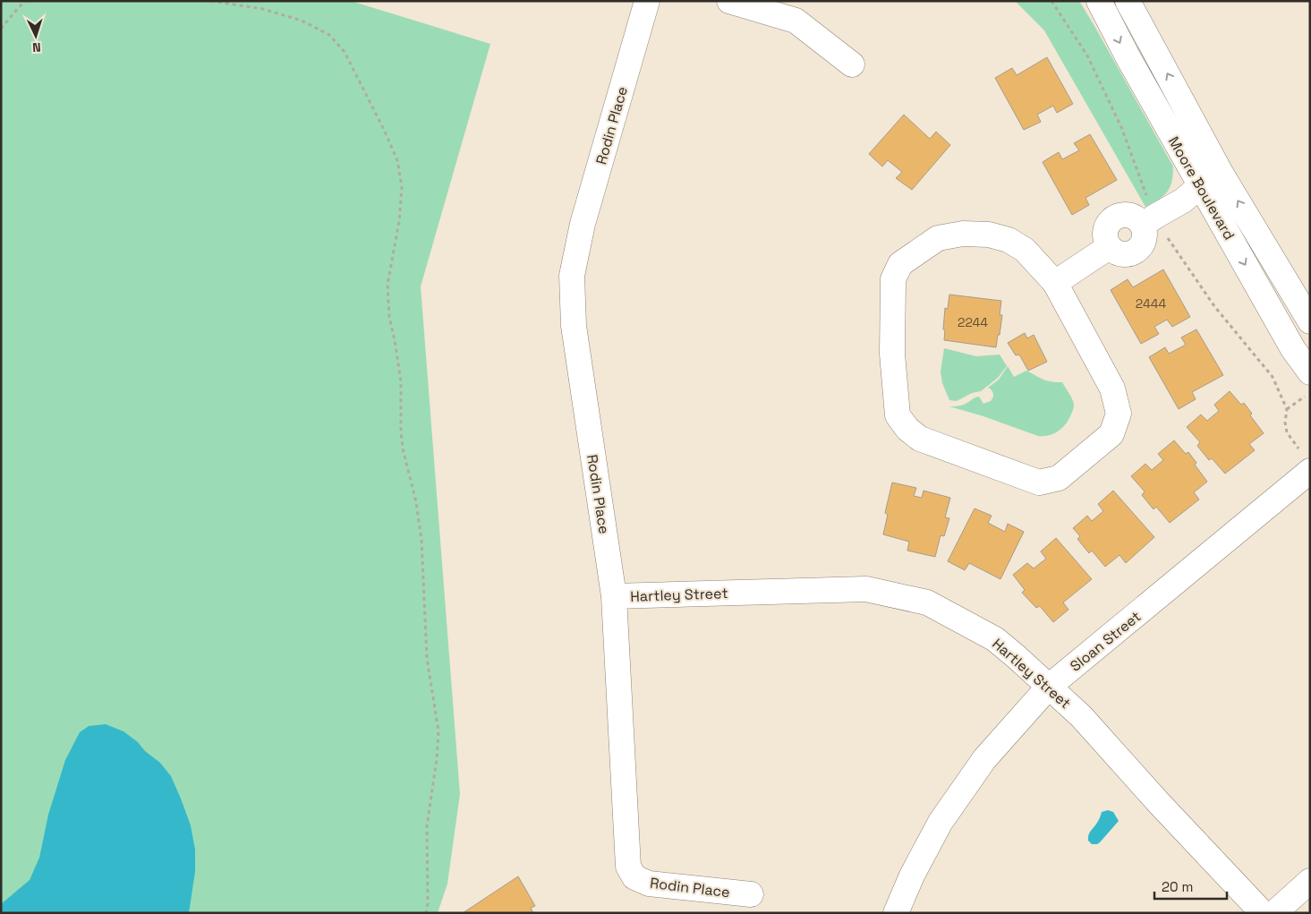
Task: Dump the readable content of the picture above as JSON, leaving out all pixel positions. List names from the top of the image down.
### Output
{
  "streets": {
    "street": [
      "Rodin Place",
      "Moore Boulevard",
      "Hartley Street",
      "Sloan Street"
    ]
  },
  "crossings": [
    ["Rodin Place", "Hartley Street"],
    ["Hartley Street", "Sloan Street"]
  ],
  "house_numbers": ["2444", "2244"],
  "scale_bar": "20 m",
  "north": "bottom"
}
